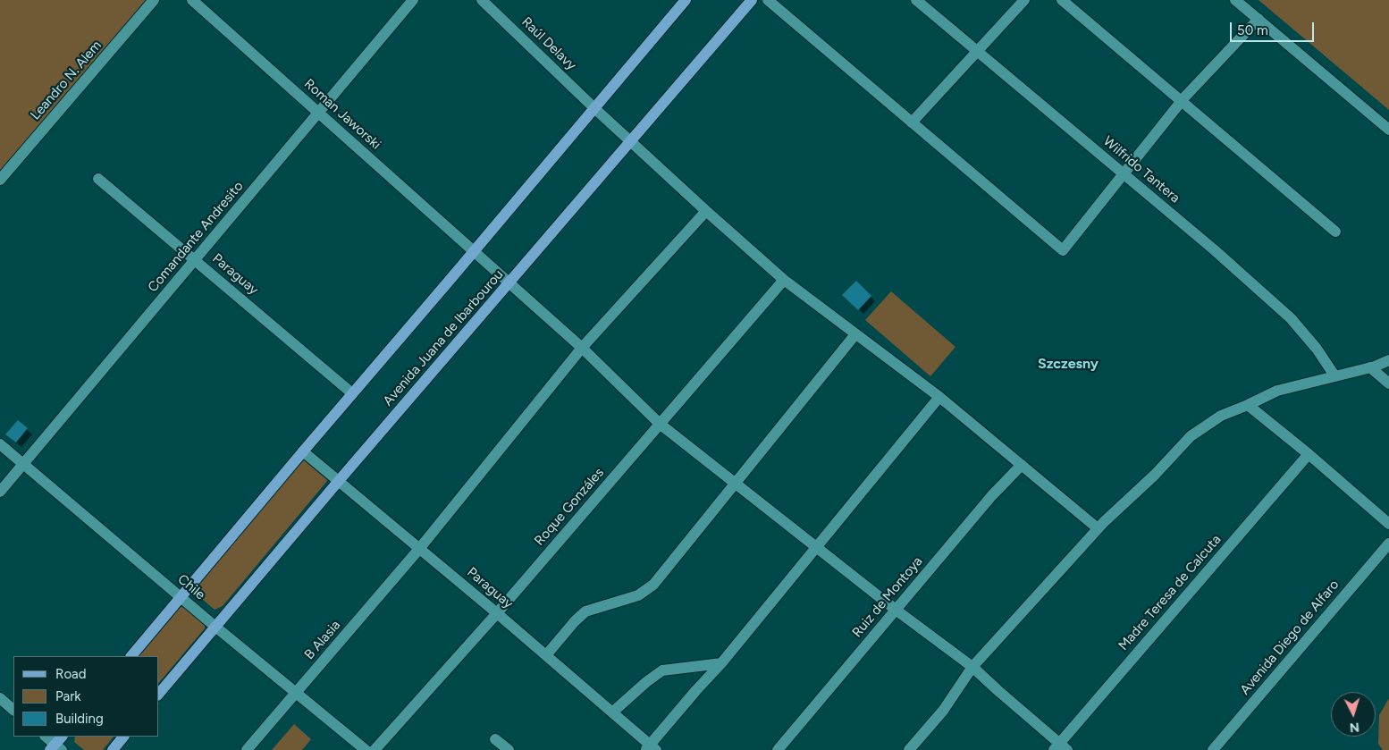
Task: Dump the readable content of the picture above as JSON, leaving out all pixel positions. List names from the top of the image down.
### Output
{
  "streets": {
    "main road": ["Avenida Juana de Ibarbourou"],
    "street": [
      "Raúl Delavy",
      "Leandro N. Alem",
      "Roman Jaworski",
      "Wilfrido Tantera",
      "Comandante Andresito",
      "Paraguay",
      "Roque Gonzáles",
      "Chile",
      "Madre Teresa de Calcuta",
      "Ruiz de Montoya",
      "Avenida Diego de Alfaro",
      "B Alasia"
    ]
  },
  "crossings": [
    ["Raúl Delavy", "Avenida Juana de Ibarbourou"],
    ["Raúl Delavy", "Roque Gonzáles"],
    ["Raúl Delavy", "B Alasia"],
    ["Roman Jaworski", "Comandante Andresito"],
    ["Roman Jaworski", "Avenida Juana de Ibarbourou"],
    ["Roman Jaworski", "Roque Gonzáles"],
    ["Roman Jaworski", "Madre Teresa de Calcuta"],
    ["Roman Jaworski", "Ruiz de Montoya"],
    ["Roman Jaworski", "B Alasia"],
    ["Comandante Andresito", "Paraguay"],
    ["Comandante Andresito", "Chile"],
    ["Paraguay", "Avenida Juana de Ibarbourou"],
    ["Paraguay", "Roque Gonzáles"],
    ["Paraguay", "B Alasia"],
    ["Avenida Juana de Ibarbourou", "Chile"],
    ["Chile", "B Alasia"]
  ],
  "districts": ["Szczesny"],
  "legend": ["Road", "Park", "Building"],
  "scale_bar": "50 m",
  "north": "bottom"
}
